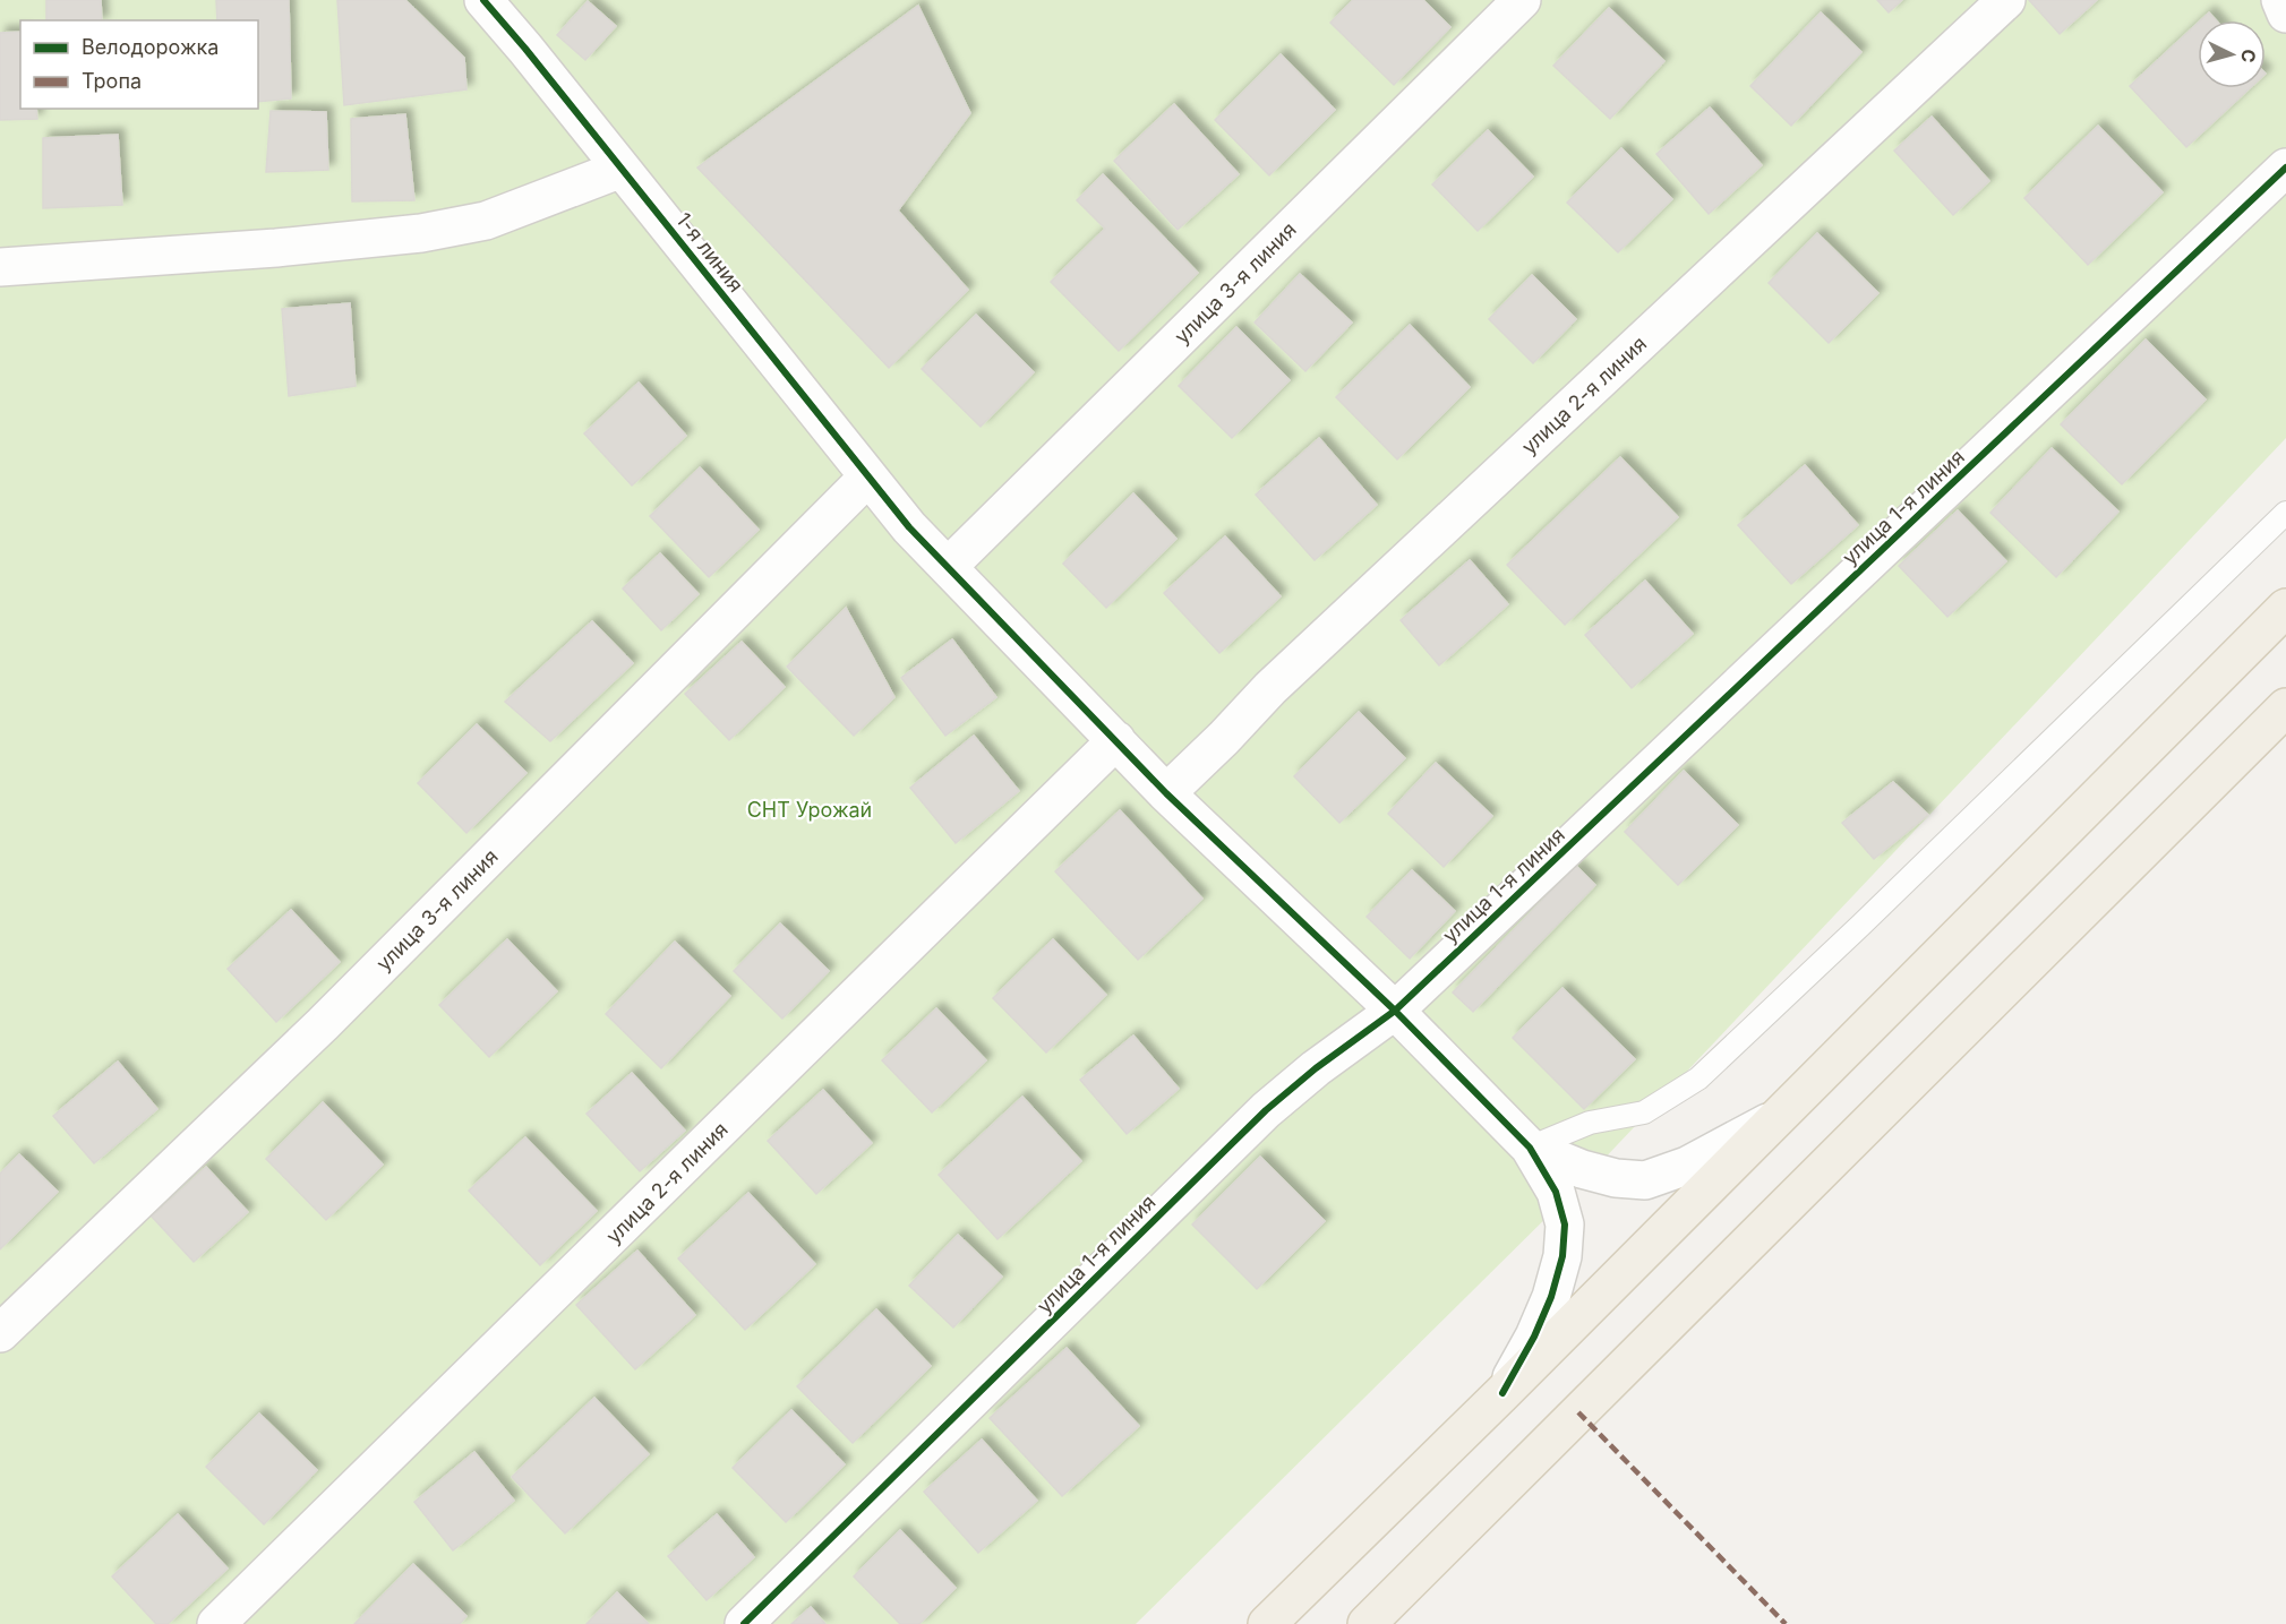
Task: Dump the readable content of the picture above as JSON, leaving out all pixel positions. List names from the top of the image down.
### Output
{
  "streets": {
    "street": [
      "1-я линия",
      "улица 3-я линия",
      "улица 2-я линия",
      "улица 1-я линия"
    ]
  },
  "crossings": [
    ["1-я линия", "улица 3-я линия"],
    ["1-я линия", "улица 2-я линия"],
    ["1-я линия", "улица 1-я линия"]
  ],
  "parks": ["СНТ Урожай"],
  "legend": ["Велодорожка", "Тропа"],
  "north": "right"
}
